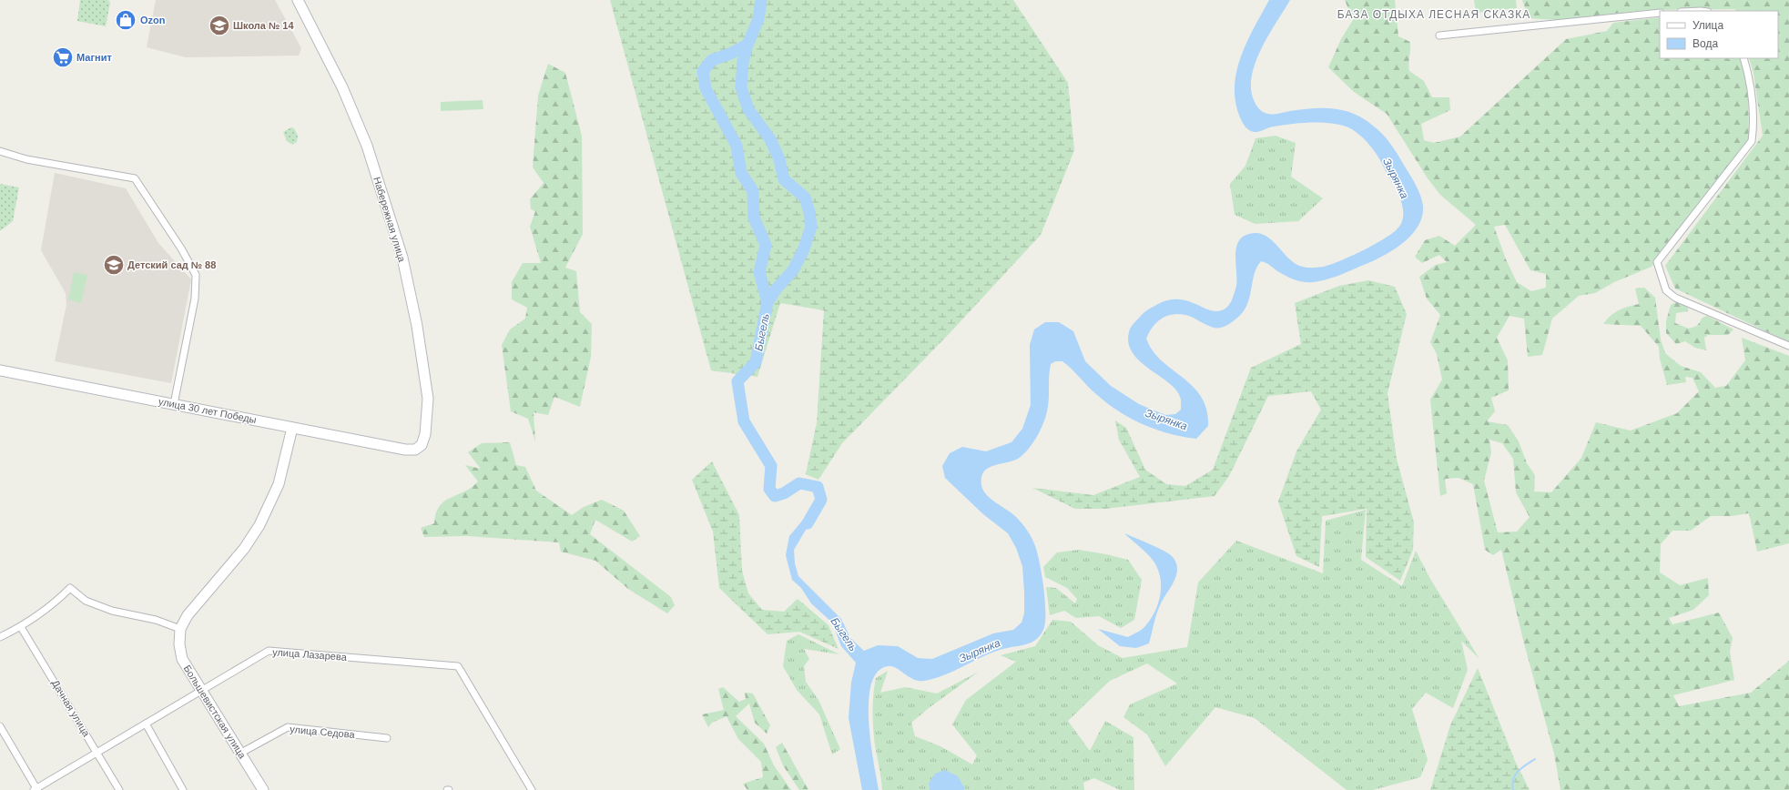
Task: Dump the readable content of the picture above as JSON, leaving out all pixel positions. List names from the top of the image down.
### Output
{
  "streets": {
    "street": [
      "Набережная улица",
      "улица 30 лет Победы",
      "улица Лазарева",
      "Дачная улица",
      "Большевистская улица",
      "улица Седова"
    ]
  },
  "crossings": [
    ["Набережная улица", "улица 30 лет Победы"],
    ["улица 30 лет Победы", "Большевистская улица"],
    ["улица Лазарева", "Дачная улица"],
    ["улица Лазарева", "Большевистская улица"],
    ["Большевистская улица", "улица Седова"]
  ],
  "districts": ["БАЗА ОТДЫХА ЛЕСНАЯ СКАЗКА"],
  "water": ["Зырянка", "Быгель"],
  "places": {
    "shop": ["Ozon"],
    "school or university": ["Школа № 14", "Детский сад № 88"],
    "supermarket": ["Магнит"]
  },
  "legend": ["Улица", "Вода"]
}
